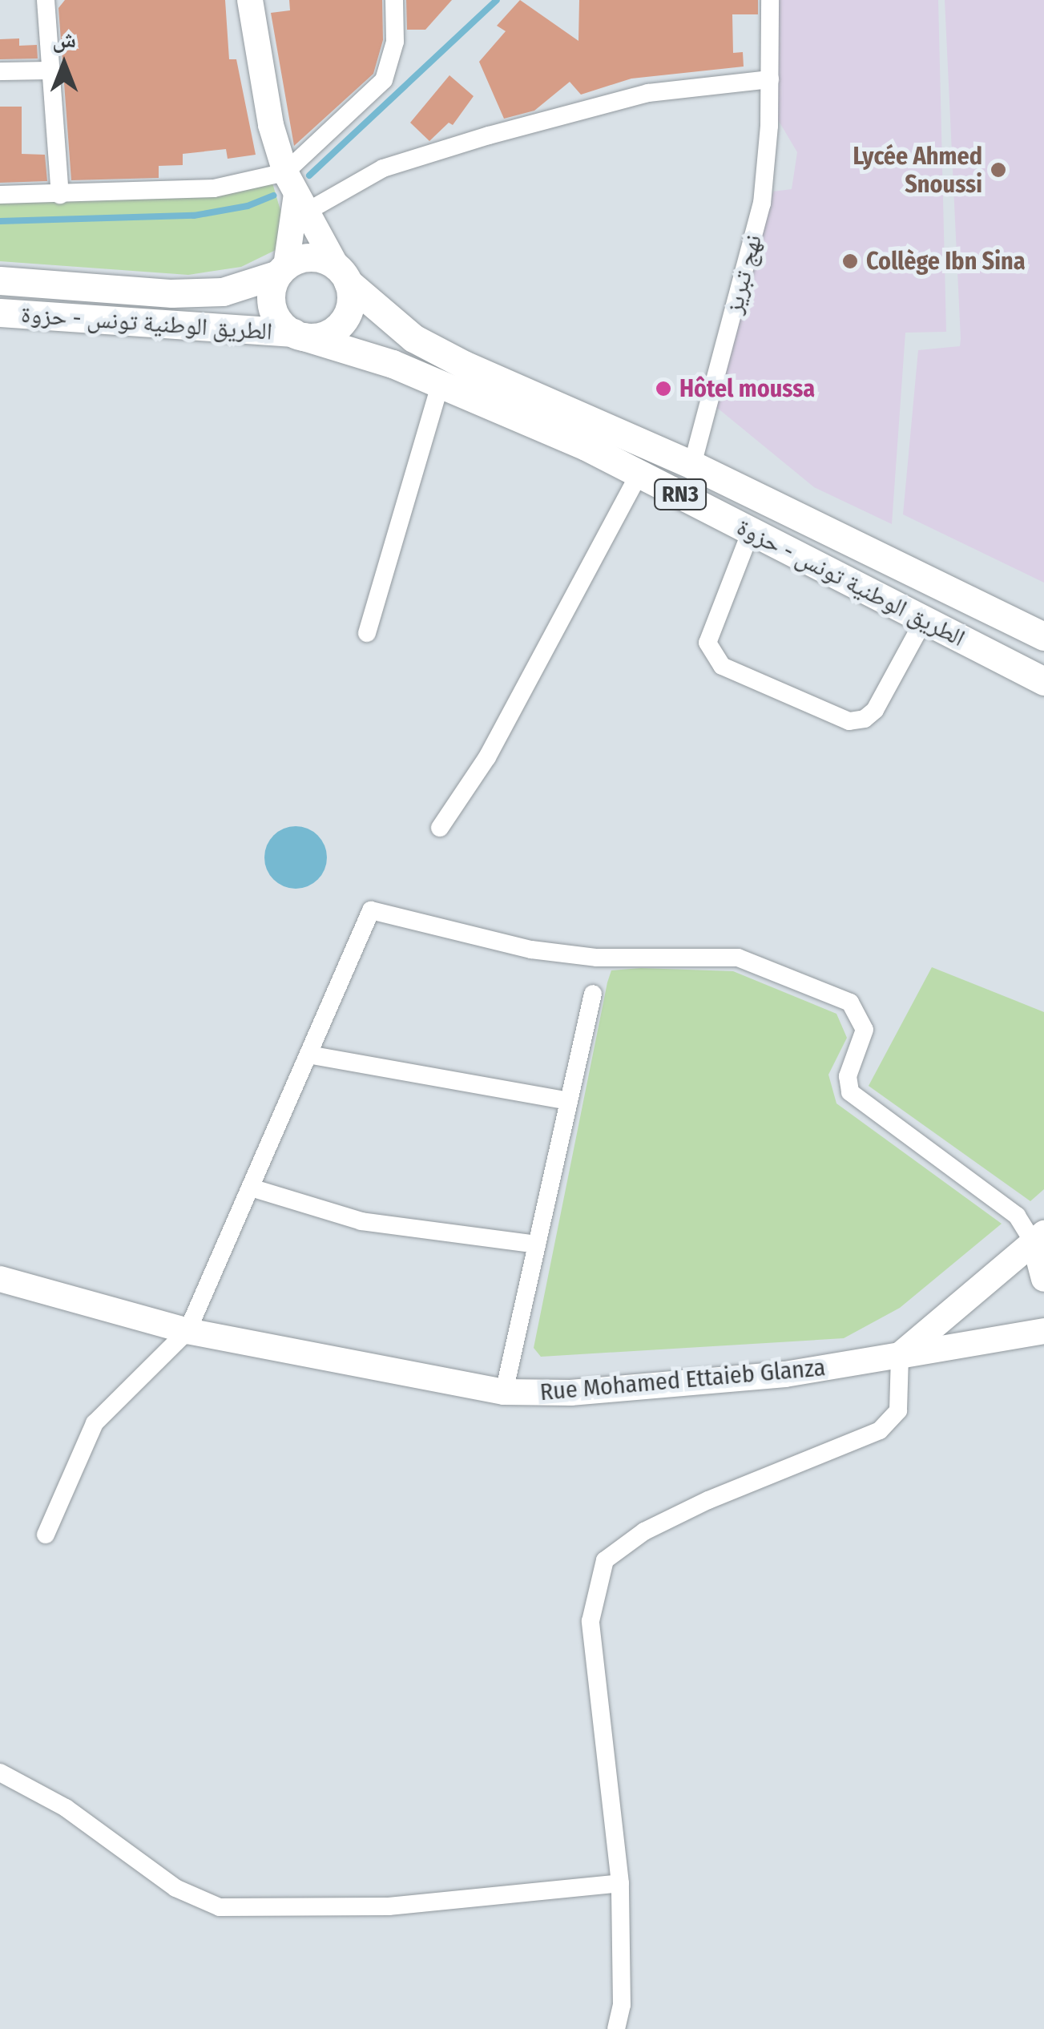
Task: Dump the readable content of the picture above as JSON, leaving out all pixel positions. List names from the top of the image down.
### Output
{
  "streets": {
    "main road": ["الطريق الوطنية تونس - حزوة", "RN3"],
    "street": ["نهج تبريز", "Rue Mohamed Ettaieb Glanza"]
  },
  "crossings": [
    ["نهج تبريز", "الطريق الوطنية تونس - حزوة"],
    ["الطريق الوطنية تونس - حزوة", "RN3"]
  ],
  "places": ["Lycée Ahmed Snoussi", "Collège Ibn Sina", "Hôtel moussa"],
  "north": "top"
}
